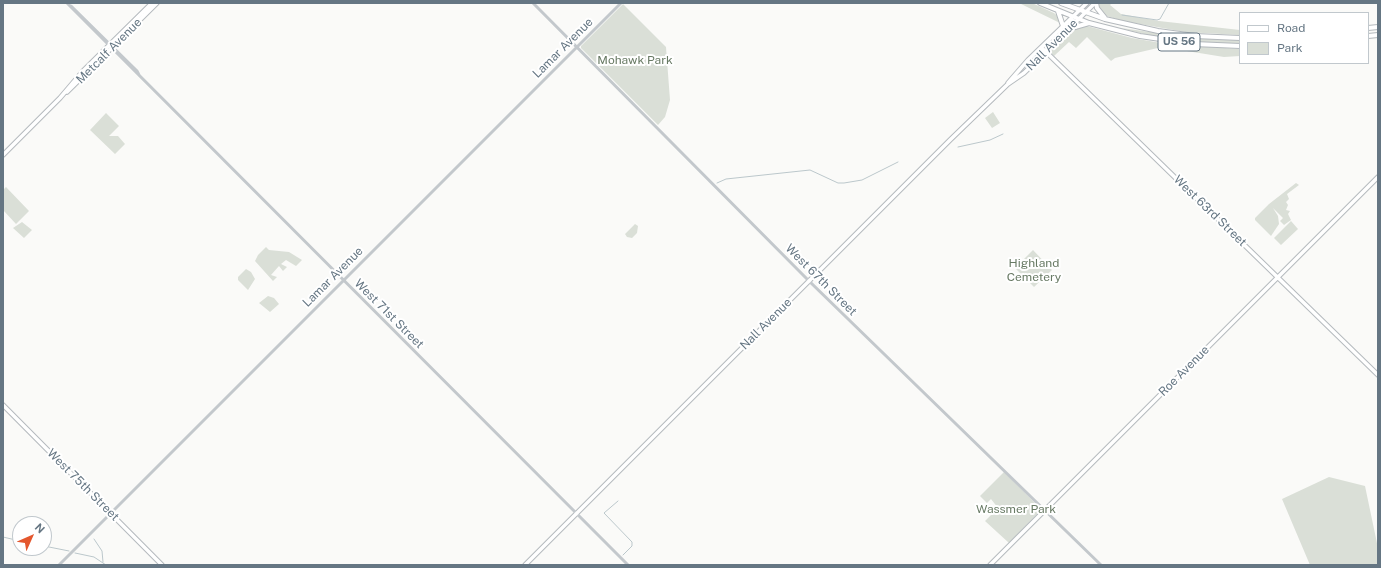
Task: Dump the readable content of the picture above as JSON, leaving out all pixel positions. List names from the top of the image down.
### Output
{
  "streets": {
    "highway": ["US 56"],
    "main road": [
      "Nall Avenue",
      "Metcalf Avenue",
      "West 63rd Street",
      "Roe Avenue",
      "West 75th Street"
    ],
    "street": ["Lamar Avenue", "West 67th Street", "West 71st Street"]
  },
  "crossings": [
    ["US 56", "Nall Avenue"],
    ["Nall Avenue", "West 63rd Street"],
    ["Nall Avenue", "West 67th Street"],
    ["Nall Avenue", "West 71st Street"],
    ["Lamar Avenue", "West 67th Street"],
    ["Lamar Avenue", "West 71st Street"],
    ["Lamar Avenue", "West 75th Street"],
    ["Metcalf Avenue", "West 71st Street"],
    ["West 63rd Street", "Roe Avenue"],
    ["West 67th Street", "Roe Avenue"]
  ],
  "parks": ["Mohawk Park", "Highland Cemetery", "Wassmer Park"],
  "legend": ["Road", "Park"],
  "north": "top right"
}
